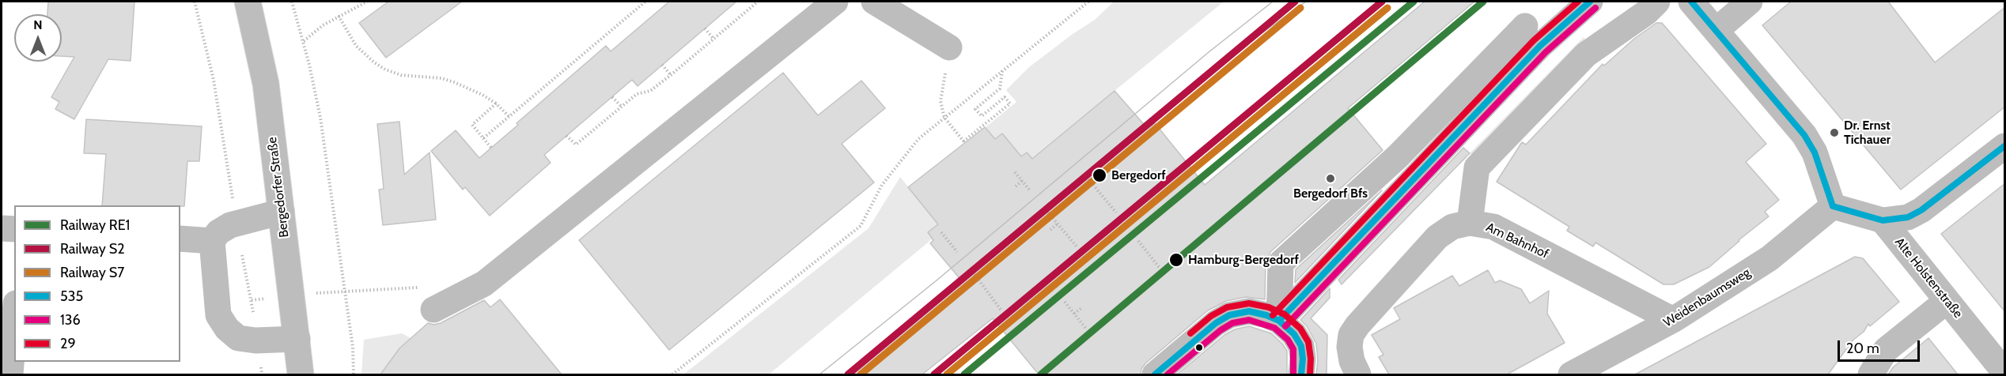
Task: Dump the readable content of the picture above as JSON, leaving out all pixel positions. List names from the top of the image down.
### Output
{
  "streets": {
    "street": [
      "Bergedorfer Straße",
      "Am Bahnhof",
      "Alte Holstenstraße",
      "Weidenbaumsweg"
    ]
  },
  "crossings": [
    ["Am Bahnhof", "Weidenbaumsweg"]
  ],
  "places": [
    "Dr. Ernst Tichauer",
    "Bergedorf",
    "Bergedorf Bfs",
    "Hamburg-Bergedorf"
  ],
  "lines": [
    "rail line RE1",
    "rail line S2",
    "transit line 535",
    "transit line 29",
    "rail line S7",
    "transit line 136"
  ],
  "legend": [
    "Railway RE1",
    "Railway S2",
    "Railway S7",
    "535",
    "136",
    "29"
  ],
  "scale_bar": "20 m",
  "north": "top"
}
